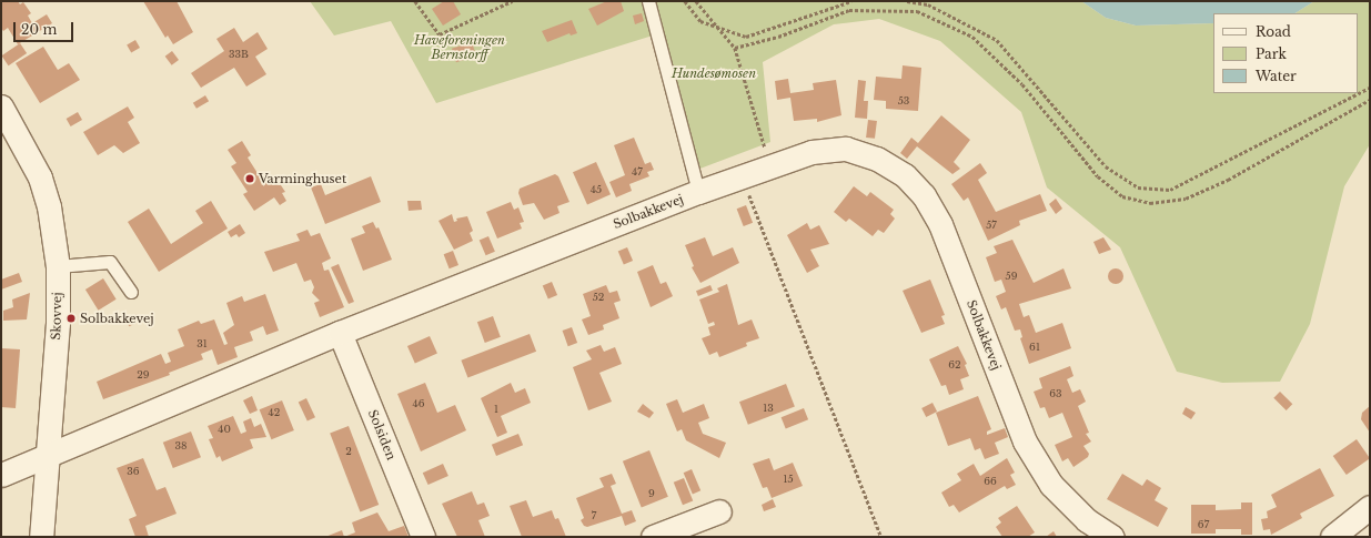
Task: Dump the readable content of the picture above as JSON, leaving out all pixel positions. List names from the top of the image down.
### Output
{
  "streets": {
    "street": ["Solbakkevej", "Skovvej", "Solsiden"]
  },
  "crossings": [
    ["Solbakkevej", "Skovvej"],
    ["Solbakkevej", "Solsiden"]
  ],
  "parks": ["Haveforeningen Bernstorff", "Hundesømosen"],
  "places": ["Varminghuset", "Solbakkevej"],
  "house_numbers": [
    "33B",
    "53",
    "47",
    "45",
    "57",
    "59",
    "52",
    "31",
    "61",
    "62",
    "29",
    "63",
    "46",
    "13",
    "1",
    "42",
    "40",
    "38",
    "2",
    "36",
    "15",
    "66",
    "9",
    "7",
    "67"
  ],
  "legend": ["Road", "Park", "Water"],
  "scale_bar": "20 m"
}
